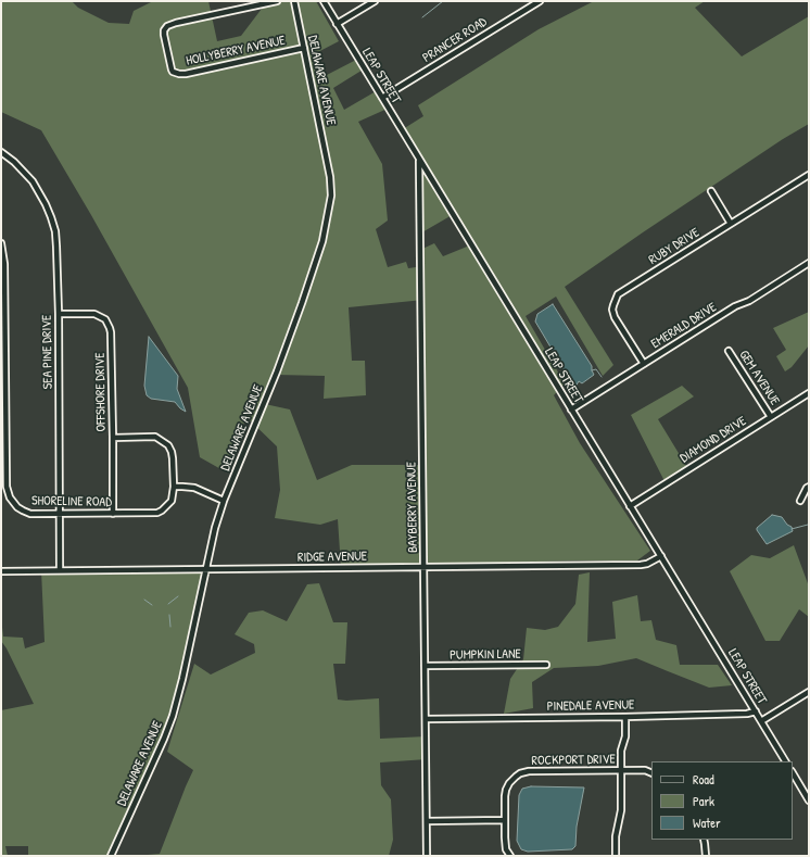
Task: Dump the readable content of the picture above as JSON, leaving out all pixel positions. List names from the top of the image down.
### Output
{
  "streets": {
    "street": [
      "PRANCER ROAD",
      "HOLLYBERRY AVENUE",
      "LEAP STREET",
      "DELAWARE AVENUE",
      "RUBY DRIVE",
      "EMERALD DRIVE",
      "SEA PINE DRIVE",
      "GEM AVENUE",
      "OFFSHORE DRIVE",
      "DIAMOND DRIVE",
      "SHORELINE ROAD",
      "BAYBERRY AVENUE",
      "RIDGE AVENUE",
      "PUMPKIN LANE",
      "PINEDALE AVENUE",
      "ROCKPORT DRIVE"
    ]
  },
  "crossings": [
    ["PRANCER ROAD", "LEAP STREET"],
    ["HOLLYBERRY AVENUE", "DELAWARE AVENUE"],
    ["LEAP STREET", "EMERALD DRIVE"],
    ["LEAP STREET", "DIAMOND DRIVE"],
    ["LEAP STREET", "BAYBERRY AVENUE"],
    ["LEAP STREET", "RIDGE AVENUE"],
    ["LEAP STREET", "PINEDALE AVENUE"],
    ["DELAWARE AVENUE", "RIDGE AVENUE"],
    ["RUBY DRIVE", "EMERALD DRIVE"],
    ["SEA PINE DRIVE", "OFFSHORE DRIVE"],
    ["SEA PINE DRIVE", "SHORELINE ROAD"],
    ["SEA PINE DRIVE", "RIDGE AVENUE"],
    ["GEM AVENUE", "DIAMOND DRIVE"],
    ["OFFSHORE DRIVE", "SHORELINE ROAD"],
    ["BAYBERRY AVENUE", "RIDGE AVENUE"],
    ["BAYBERRY AVENUE", "PUMPKIN LANE"],
    ["BAYBERRY AVENUE", "PINEDALE AVENUE"]
  ],
  "legend": ["Road", "Park", "Water"]
}
